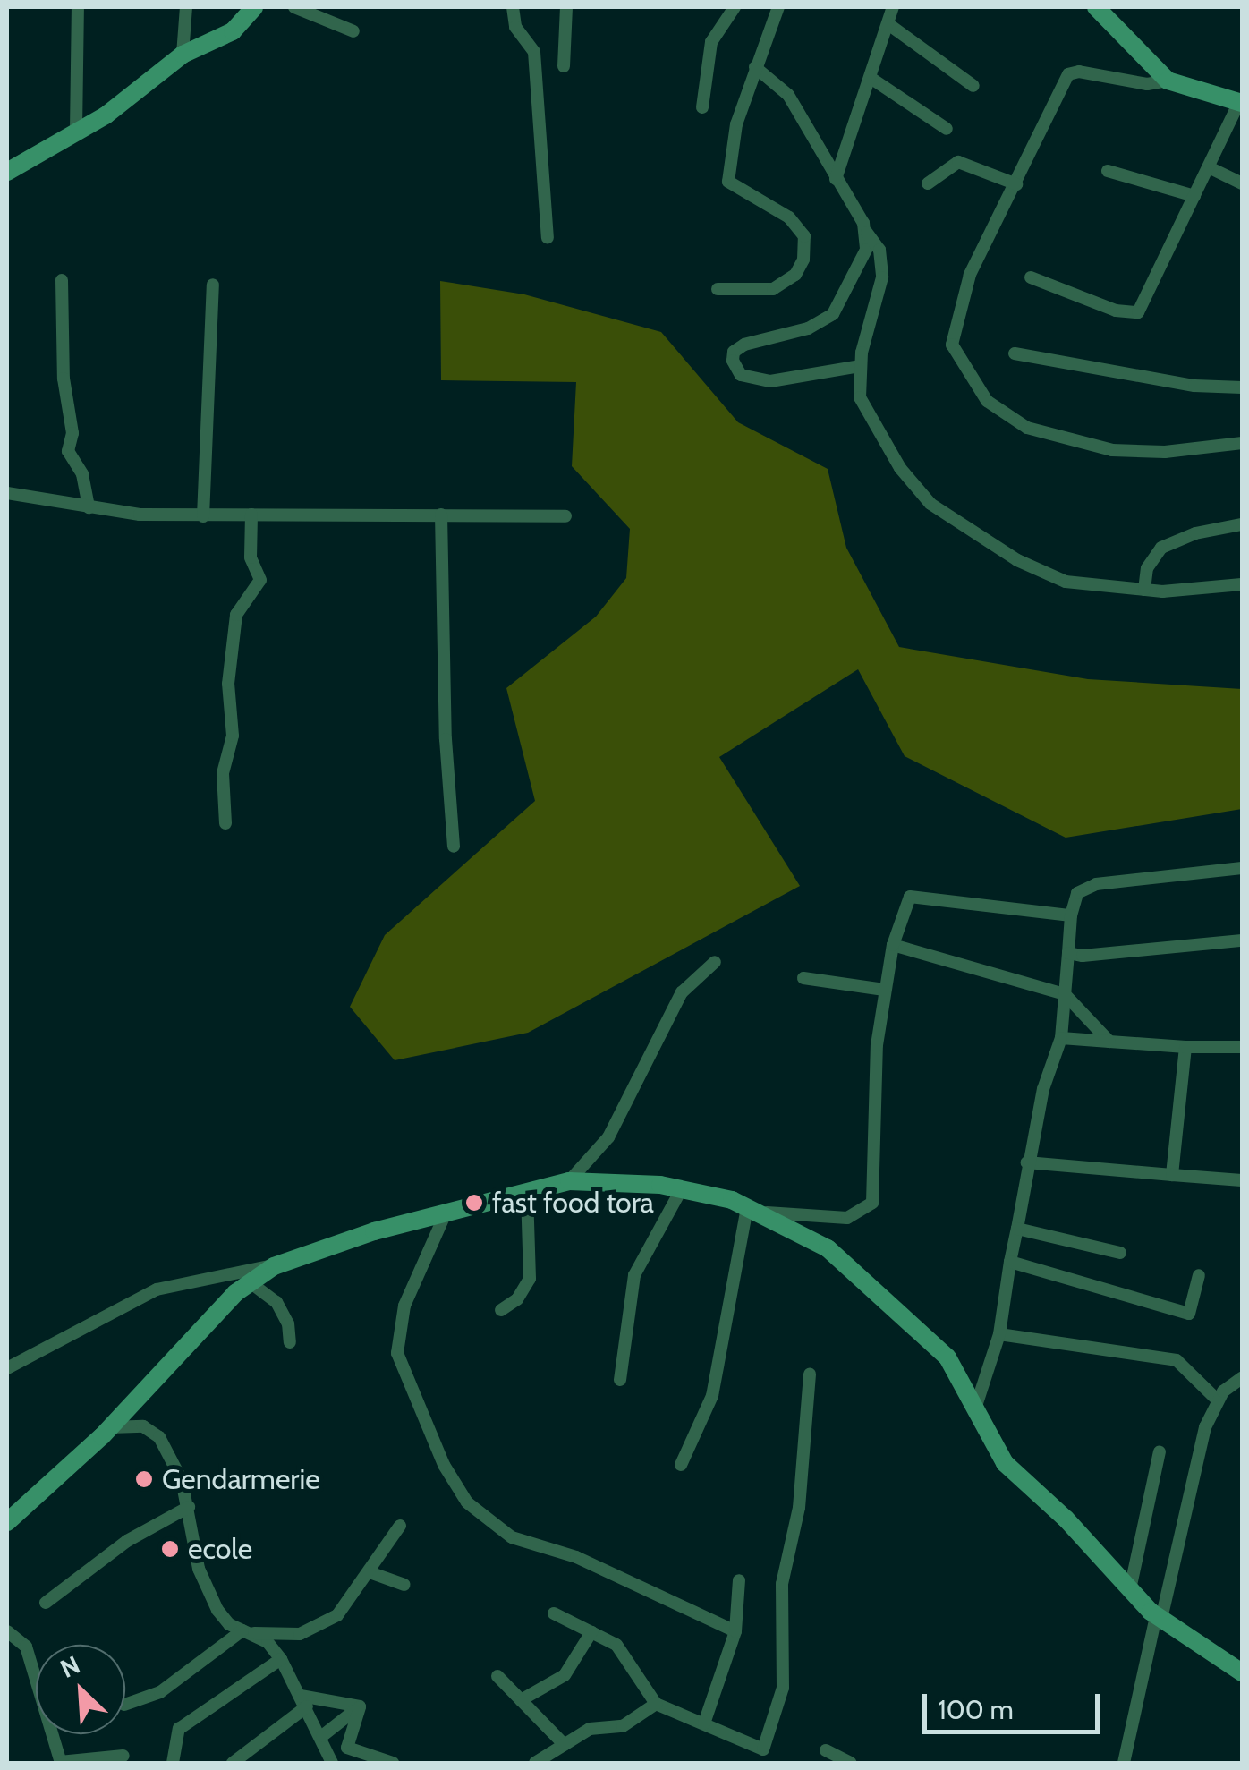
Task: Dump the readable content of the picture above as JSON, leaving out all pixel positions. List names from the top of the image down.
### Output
{
  "places": ["fast food tora", "Gendarmerie", "ecole"],
  "scale_bar": "100 m",
  "north": "top left"
}
